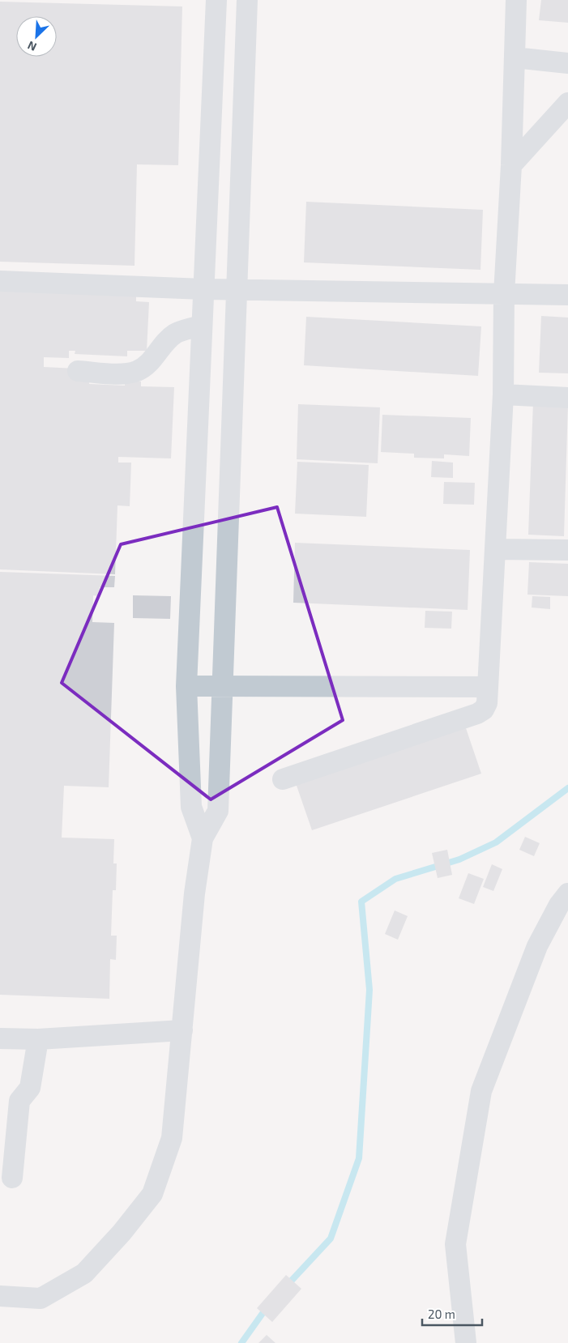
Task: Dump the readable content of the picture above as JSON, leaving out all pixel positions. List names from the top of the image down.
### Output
{
  "scale_bar": "20 m",
  "north": "bottom left"
}
